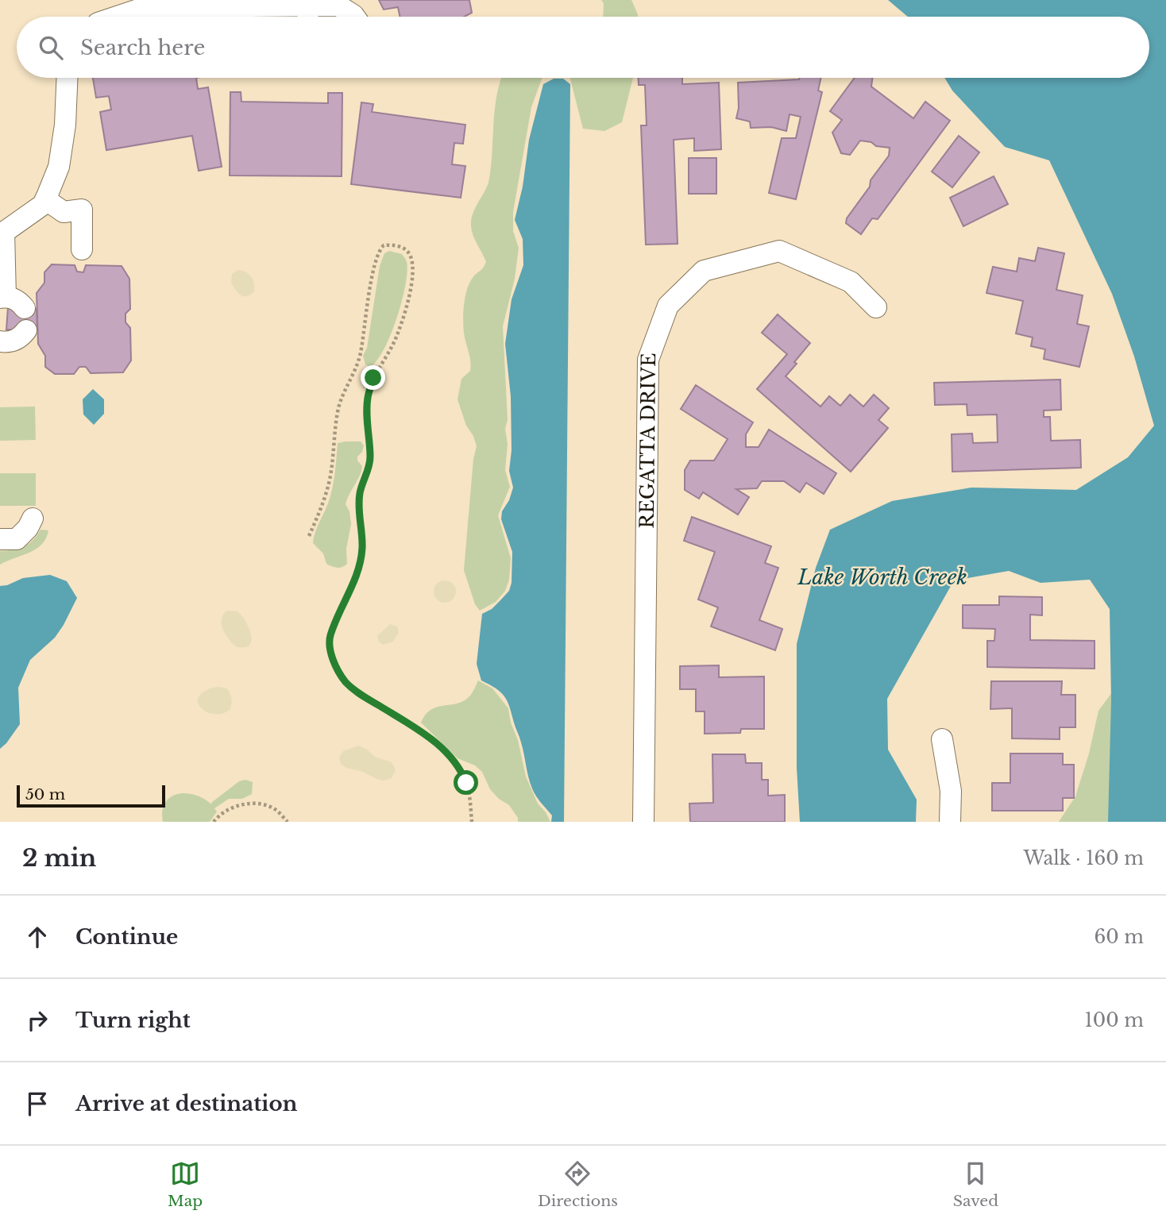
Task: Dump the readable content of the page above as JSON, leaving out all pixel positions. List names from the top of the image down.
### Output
{
  "streets": {
    "street": ["REGATTA DRIVE"]
  },
  "water": ["Lake Worth Creek"],
  "scale_bar": "50 m",
  "page": {
    "search": "Search here",
    "scale": "50 m",
    "heading": ["2 min", "Walk · 160 m"],
    "list": [
      ["Continue", "60 m"],
      ["Turn right", "100 m"],
      "Arrive at destination"
    ],
    "nav": ["Map", "Directions", "Saved"]
  }
}
